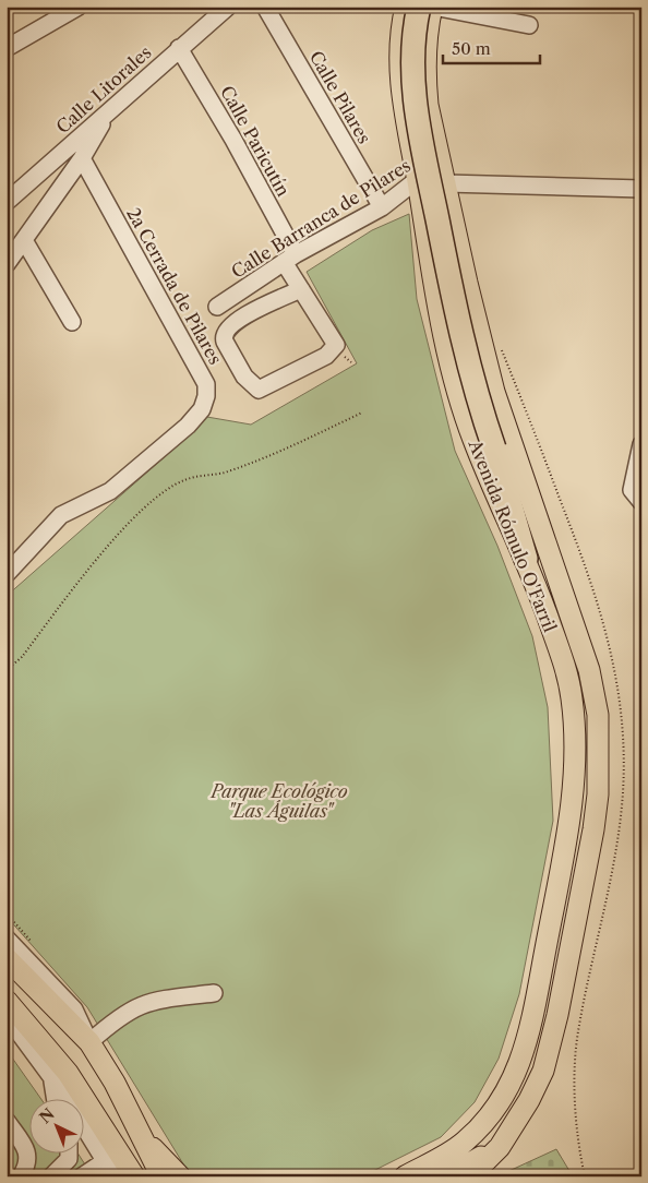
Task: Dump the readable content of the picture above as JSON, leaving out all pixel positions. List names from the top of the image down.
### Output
{
  "streets": {
    "main road": ["Avenida Rómulo O'Farril"],
    "street": [
      "Calle Litorales",
      "Calle Pilares",
      "Calle Paricutín",
      "Calle Barranca de Pilares",
      "2a Cerrada de Pilares"
    ]
  },
  "crossings": [
    ["Calle Litorales", "Calle Paricutín"],
    ["Calle Pilares", "Calle Barranca de Pilares"],
    ["Calle Paricutín", "Calle Barranca de Pilares"],
    ["Calle Barranca de Pilares", "Avenida Rómulo O'Farril"]
  ],
  "parks": ["Parque Ecológico \"Las Águilas\""],
  "scale_bar": "50 m",
  "north": "top left"
}
